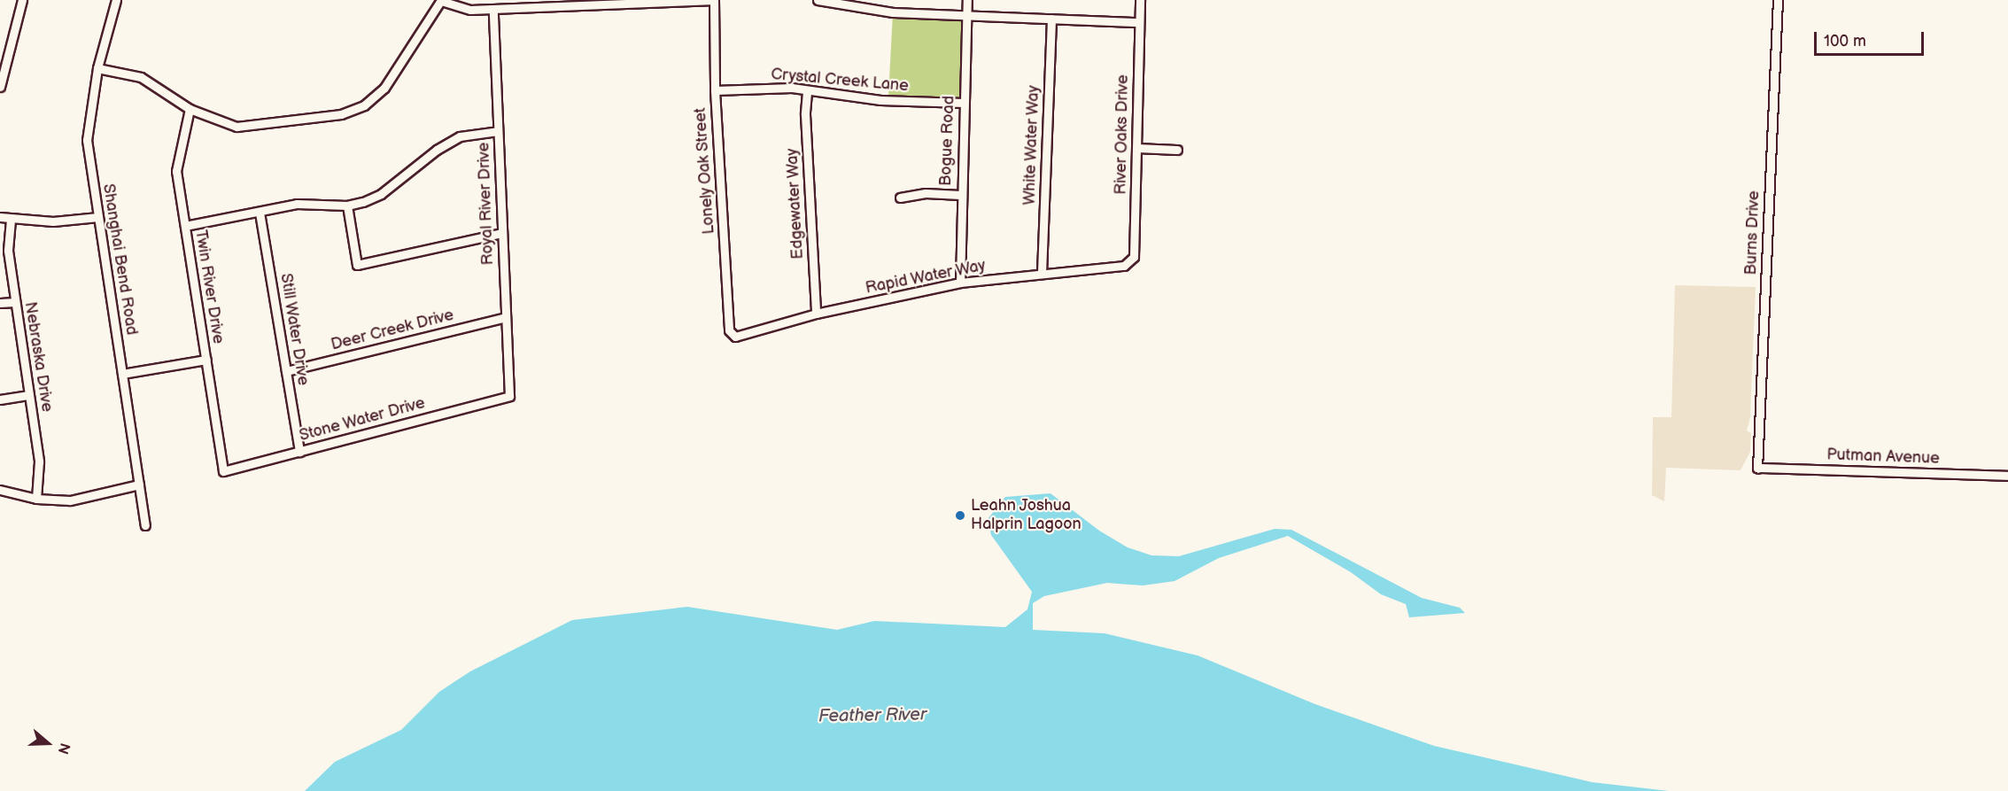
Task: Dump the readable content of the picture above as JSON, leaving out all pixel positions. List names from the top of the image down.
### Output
{
  "streets": {
    "street": [
      "Crystal Creek Lane",
      "River Oaks Drive",
      "Bogue Road",
      "White Water Way",
      "Lonely Oak Street",
      "Royal River Drive",
      "Edgewater Way",
      "Burns Drive",
      "Shanghai Bend Road",
      "Rapid Water Way",
      "Twin River Drive",
      "Still Water Drive",
      "Deer Creek Drive",
      "Nebraska Drive",
      "Stone Water Drive",
      "Putman Avenue"
    ]
  },
  "crossings": [
    ["Crystal Creek Lane", "Bogue Road"],
    ["Crystal Creek Lane", "Lonely Oak Street"],
    ["Crystal Creek Lane", "Edgewater Way"],
    ["River Oaks Drive", "Rapid Water Way"],
    ["Bogue Road", "Rapid Water Way"],
    ["White Water Way", "Rapid Water Way"],
    ["Lonely Oak Street", "Rapid Water Way"],
    ["Royal River Drive", "Deer Creek Drive"],
    ["Royal River Drive", "Stone Water Drive"],
    ["Edgewater Way", "Rapid Water Way"],
    ["Burns Drive", "Putman Avenue"],
    ["Twin River Drive", "Stone Water Drive"],
    ["Still Water Drive", "Deer Creek Drive"],
    ["Still Water Drive", "Stone Water Drive"]
  ],
  "water": ["Feather River"],
  "places": ["Leahn Joshua Halprin Lagoon"],
  "scale_bar": "100 m",
  "north": "right"
}
